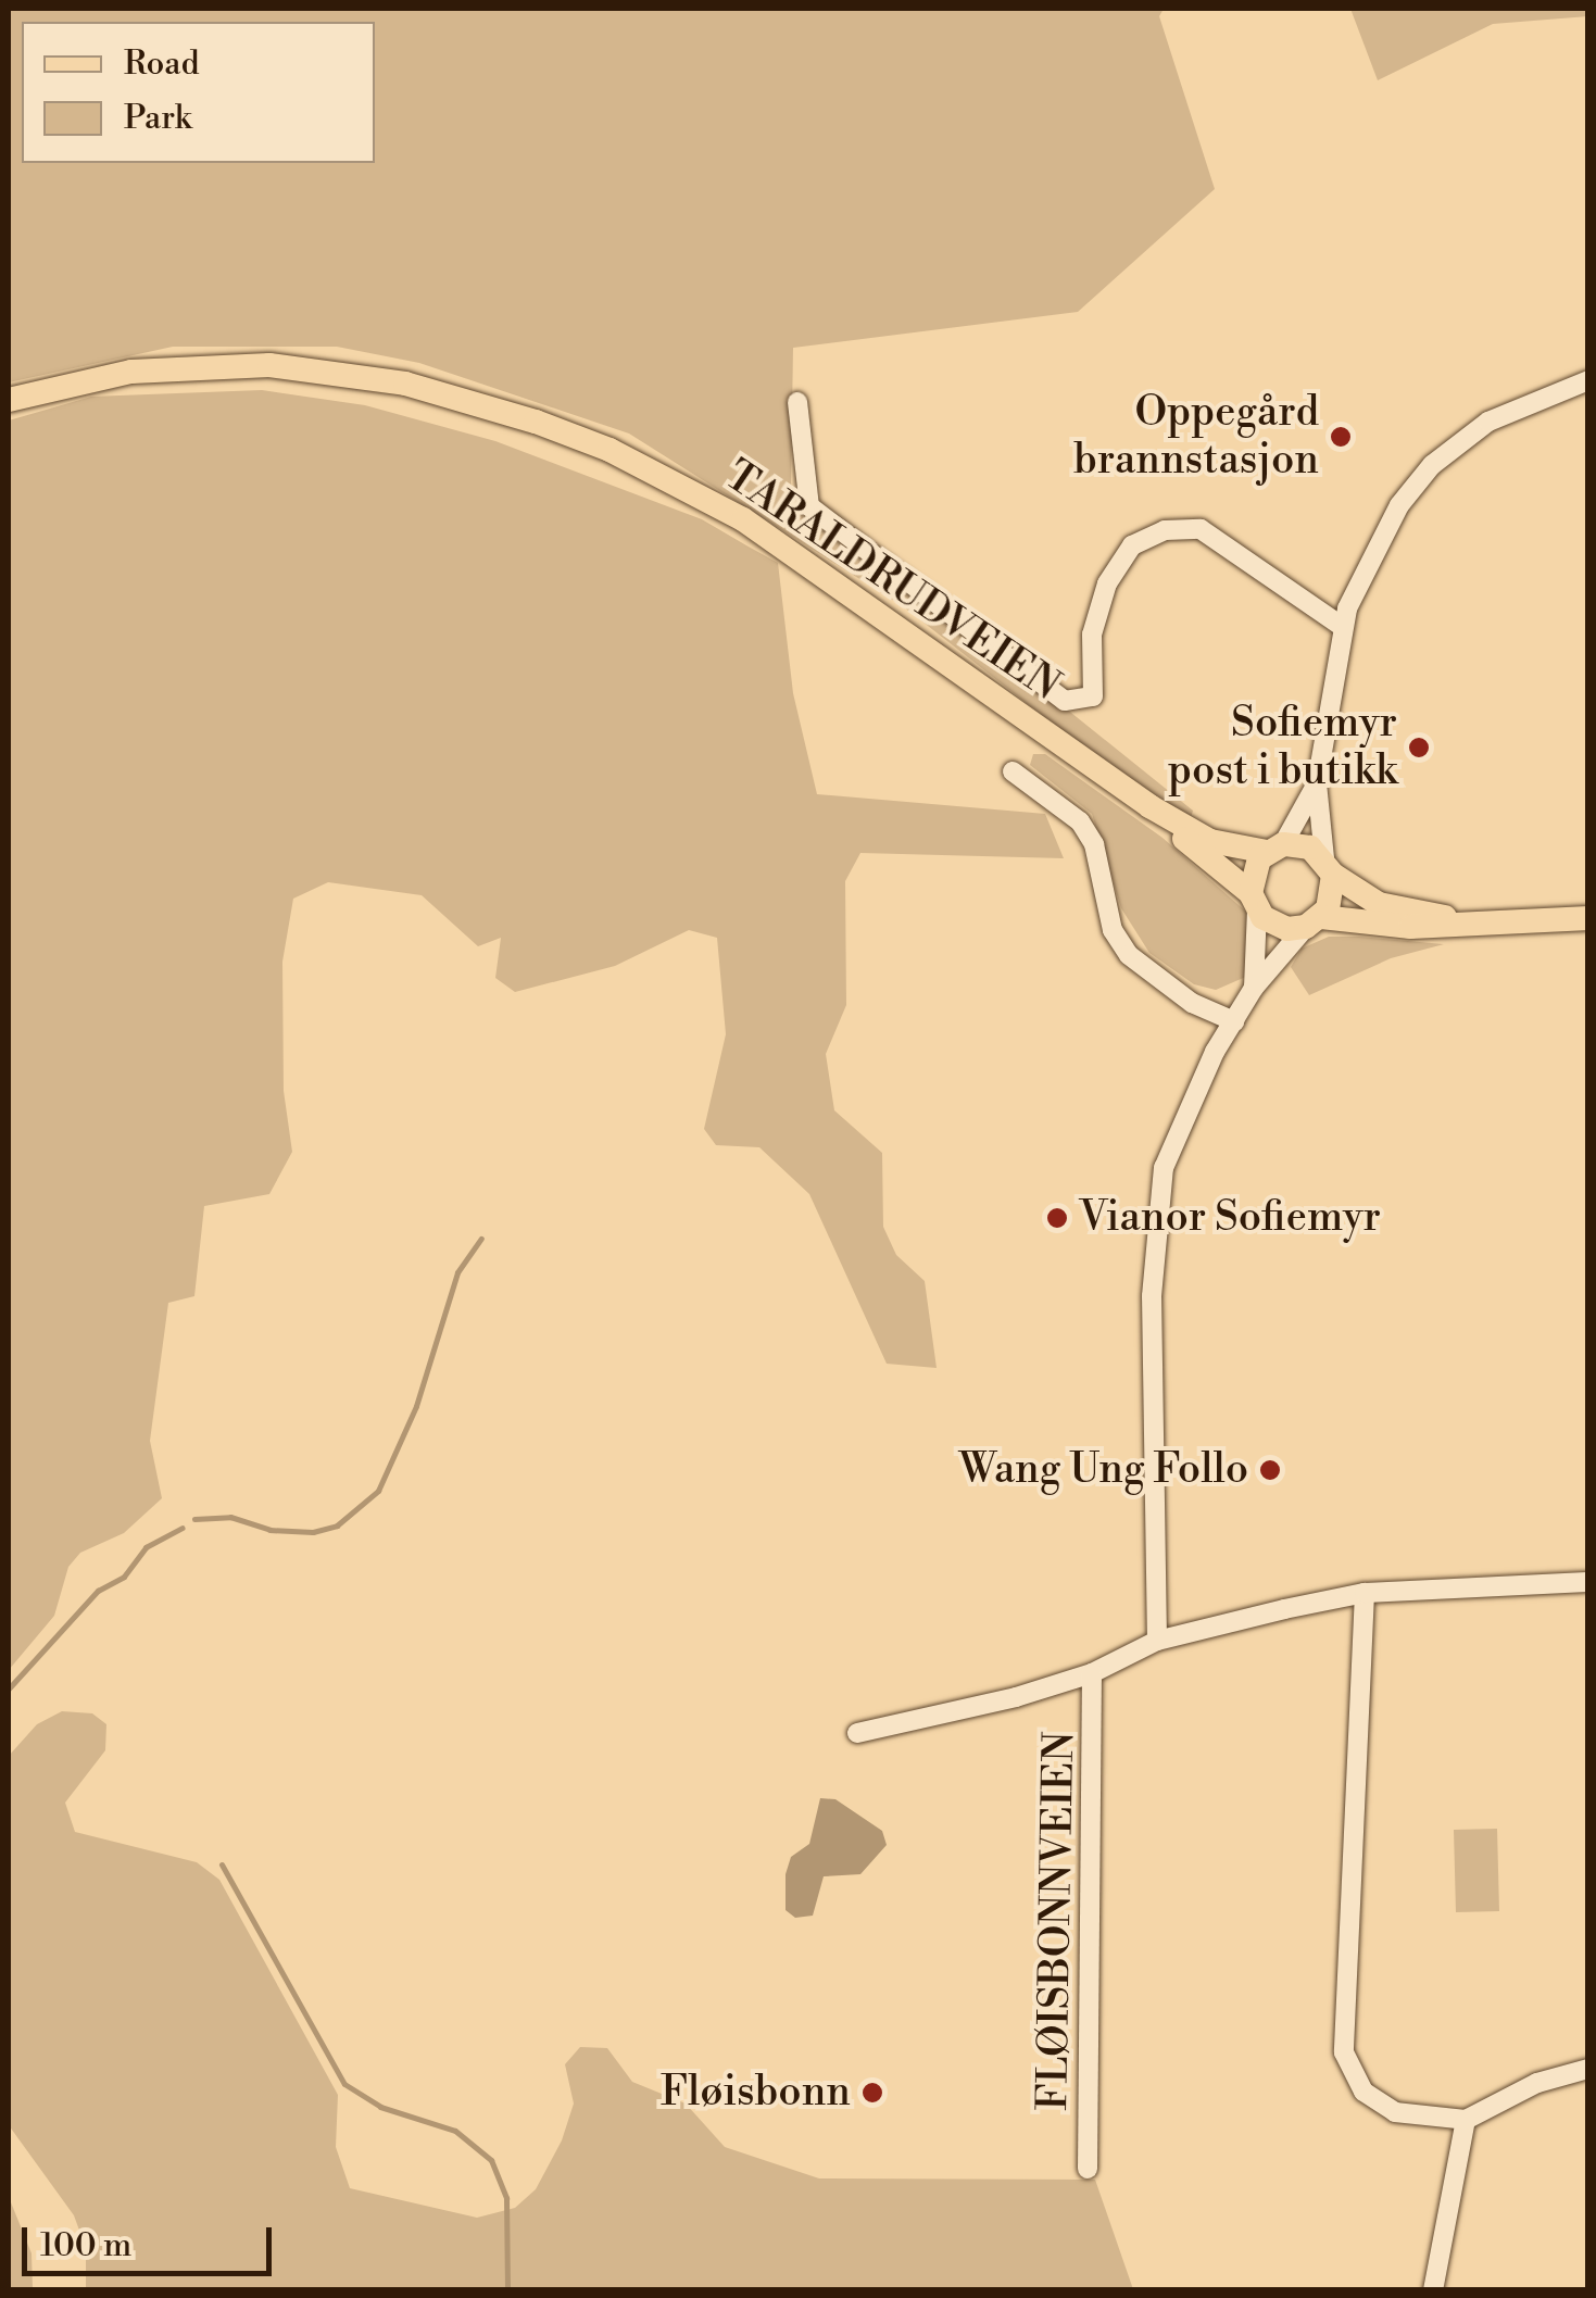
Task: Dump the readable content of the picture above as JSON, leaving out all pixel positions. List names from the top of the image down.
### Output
{
  "streets": {
    "main road": ["TARALDRUDVEIEN"],
    "street": ["FLØISBONNVEIEN"]
  },
  "places": [
    "Oppegård brannstasjon",
    "Sofiemyr post i butikk",
    "Vianor Sofiemyr",
    "Wang Ung Follo",
    "Fløisbonn"
  ],
  "legend": ["Road", "Park"],
  "scale_bar": "100 m"
}
